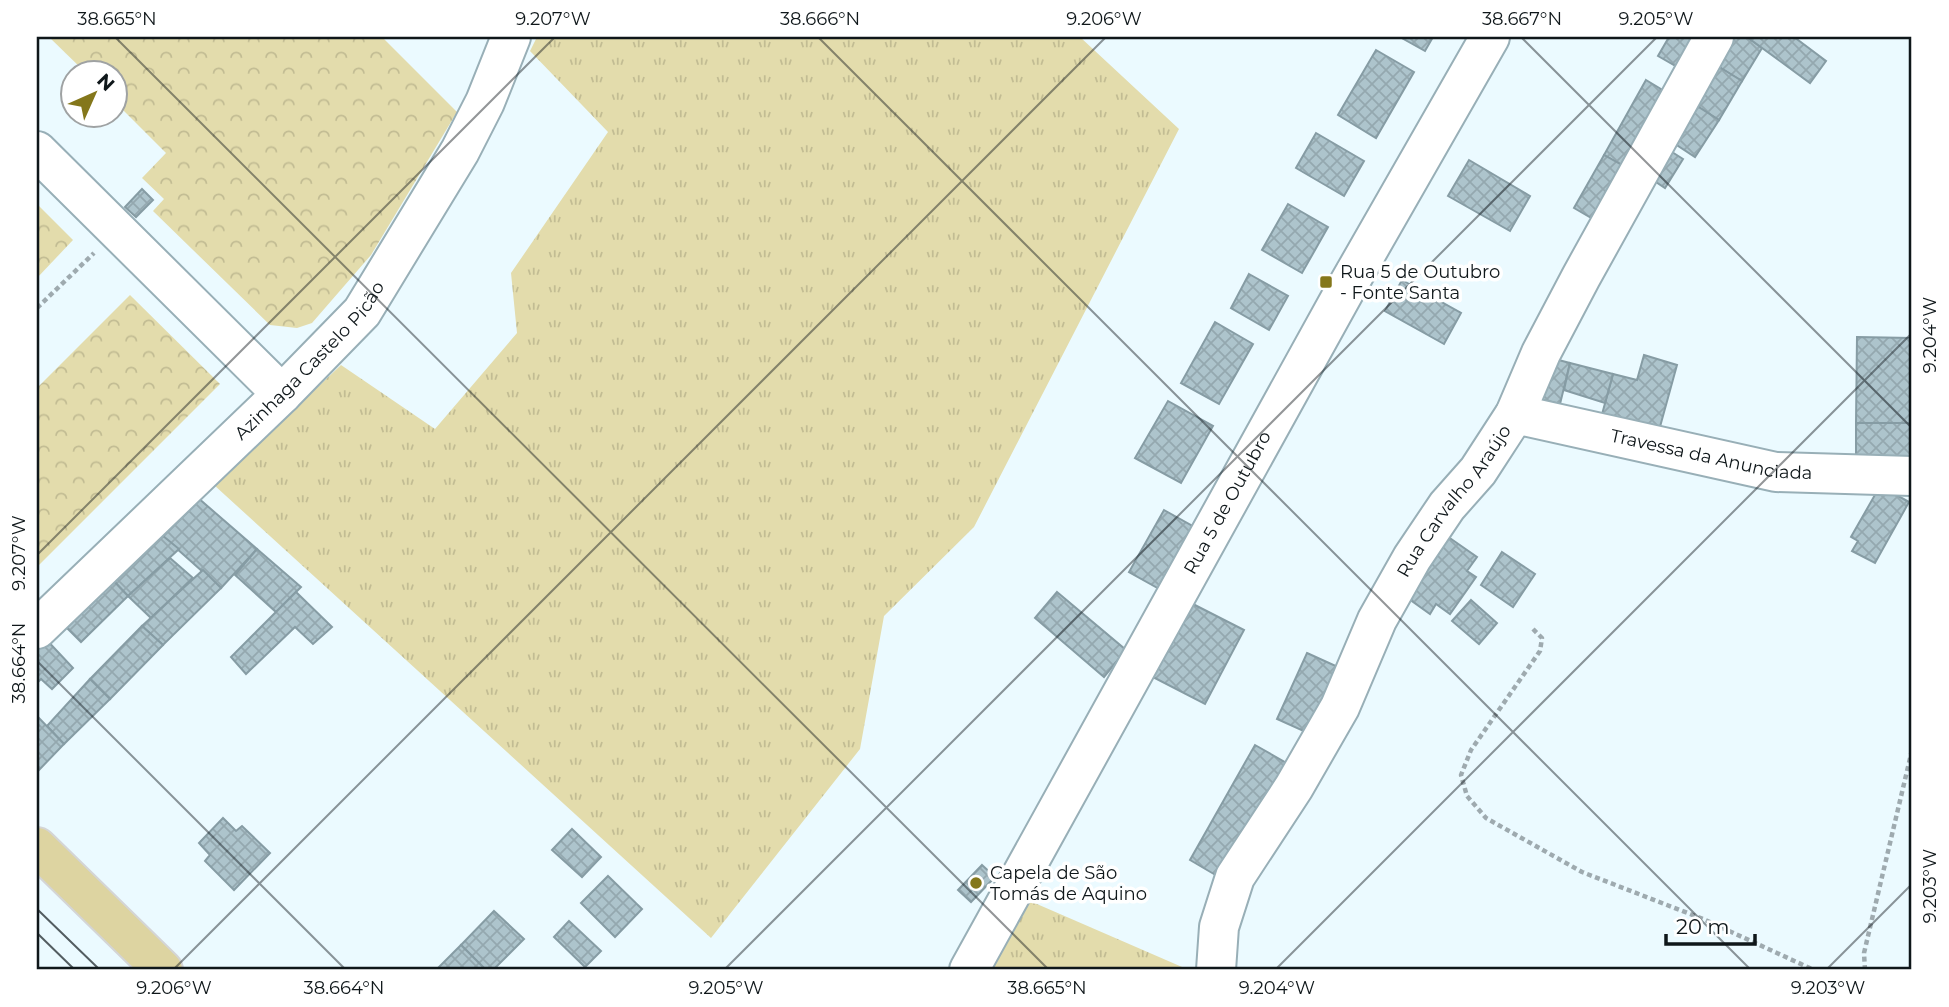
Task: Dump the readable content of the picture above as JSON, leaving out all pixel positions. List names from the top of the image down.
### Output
{
  "streets": {
    "street": [
      "Azinhaga Castelo Picão",
      "Travessa da Anunciada",
      "Rua Carvalho Araújo",
      "Rua 5 de Outubro"
    ]
  },
  "crossings": [
    ["Travessa da Anunciada", "Rua Carvalho Araújo"]
  ],
  "places": {
    "transit": ["Rua 5 de Outubro - Fonte Santa"],
    "other": ["Capela de São Tomás de Aquino"]
  },
  "scale_bar": "20 m",
  "north": "top right",
  "coordinates": [
    "38.665°N",
    "9.207°W",
    "38.666°N",
    "9.206°W",
    "38.667°N",
    "9.205°W",
    "9.204°W",
    "38.664°N",
    "9.203°W"
  ]
}
